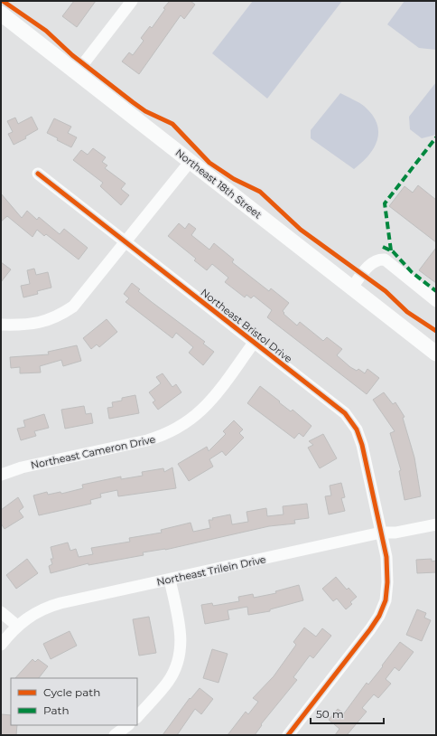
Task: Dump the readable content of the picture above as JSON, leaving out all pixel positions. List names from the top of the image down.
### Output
{
  "streets": {
    "main road": ["Northeast 18th Street"],
    "street": ["Northeast Bristol Drive", "Northeast Cameron Drive", "Northeast Trilein Drive"]
  },
  "crossings": [
    ["Northeast Bristol Drive", "Northeast Cameron Drive"],
    ["Northeast Bristol Drive", "Northeast Trilein Drive"]
  ],
  "legend": ["Cycle path", "Path"],
  "scale_bar": "50 m"
}
